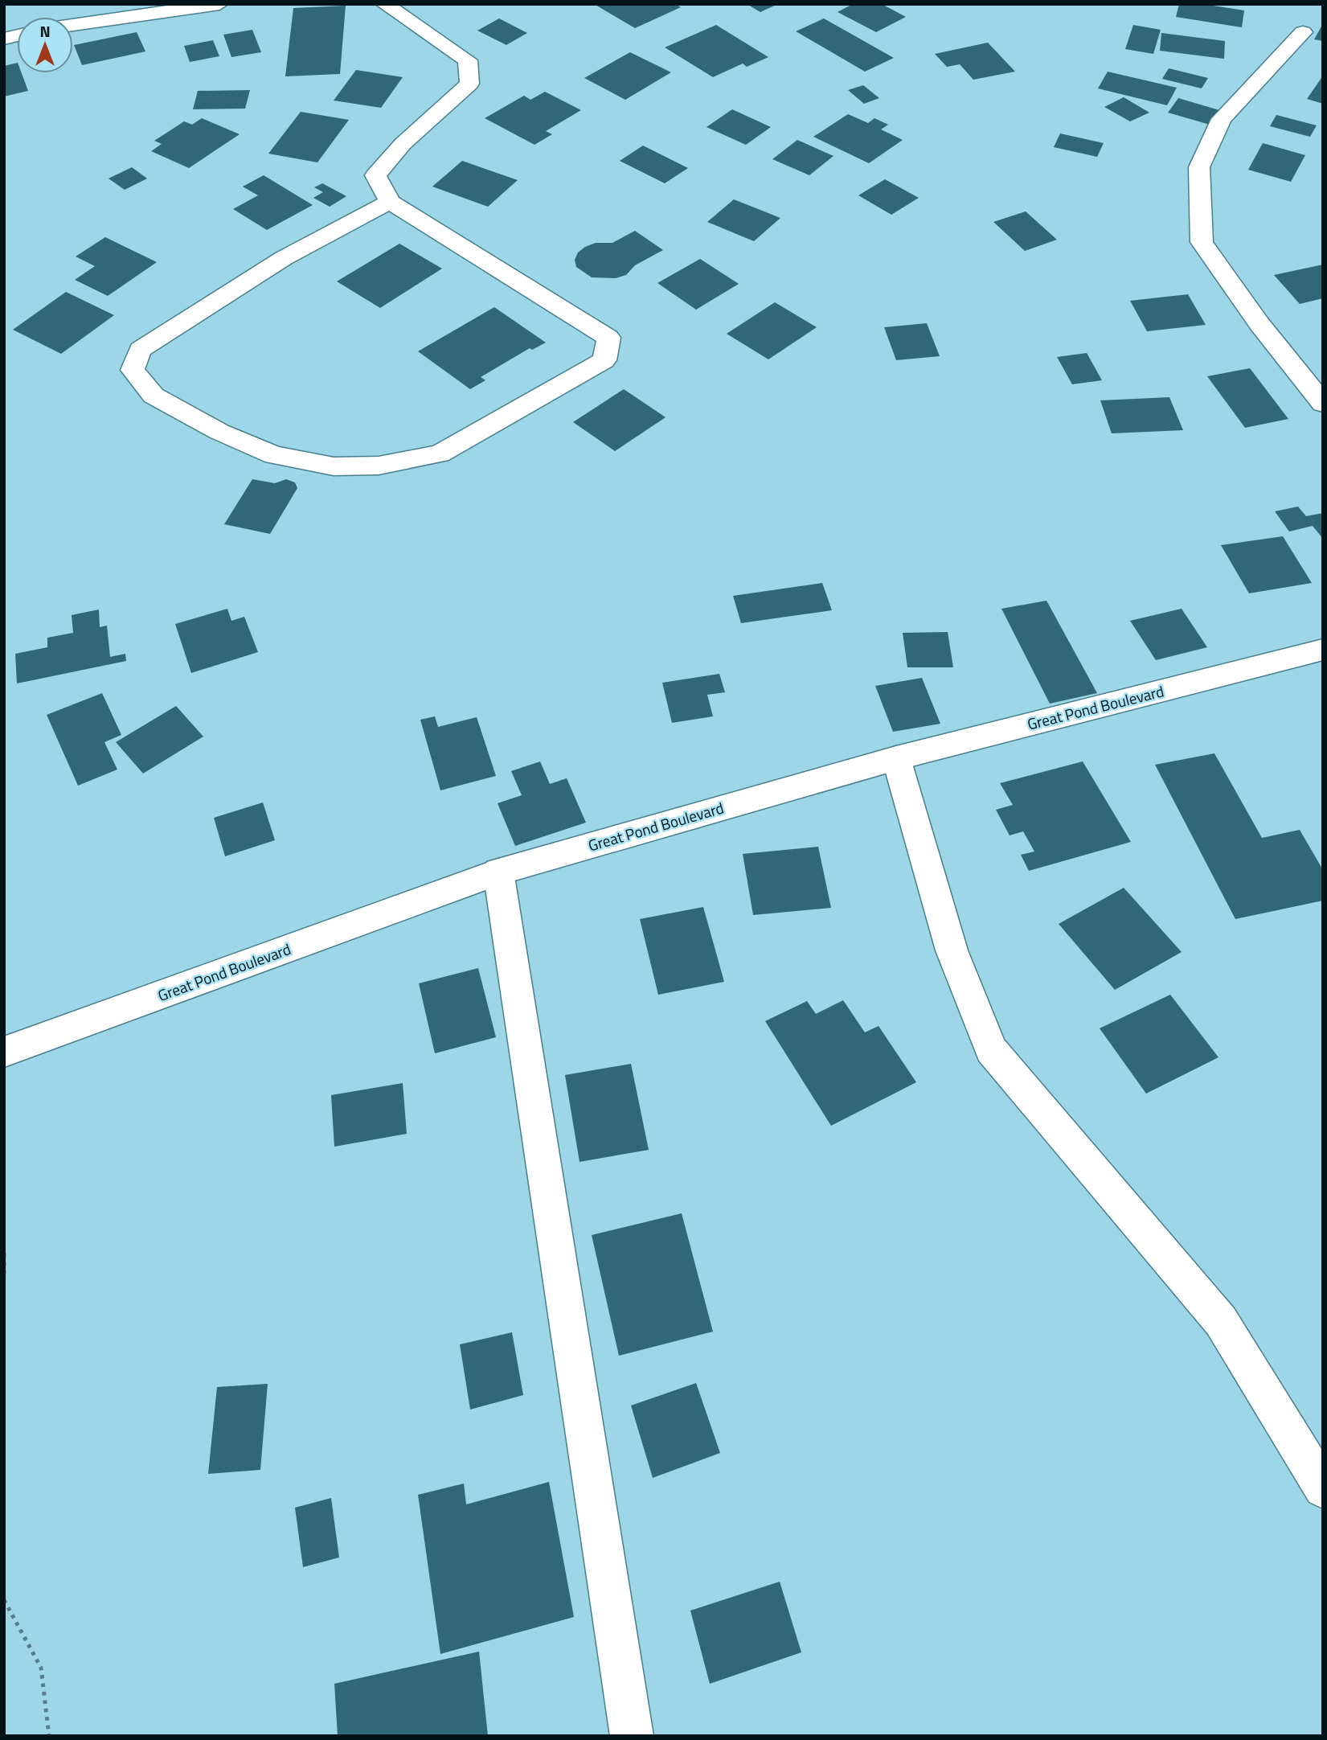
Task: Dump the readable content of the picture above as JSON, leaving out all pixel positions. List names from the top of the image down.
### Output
{
  "streets": {
    "street": ["Great Pond Boulevard"]
  },
  "north": "top"
}
